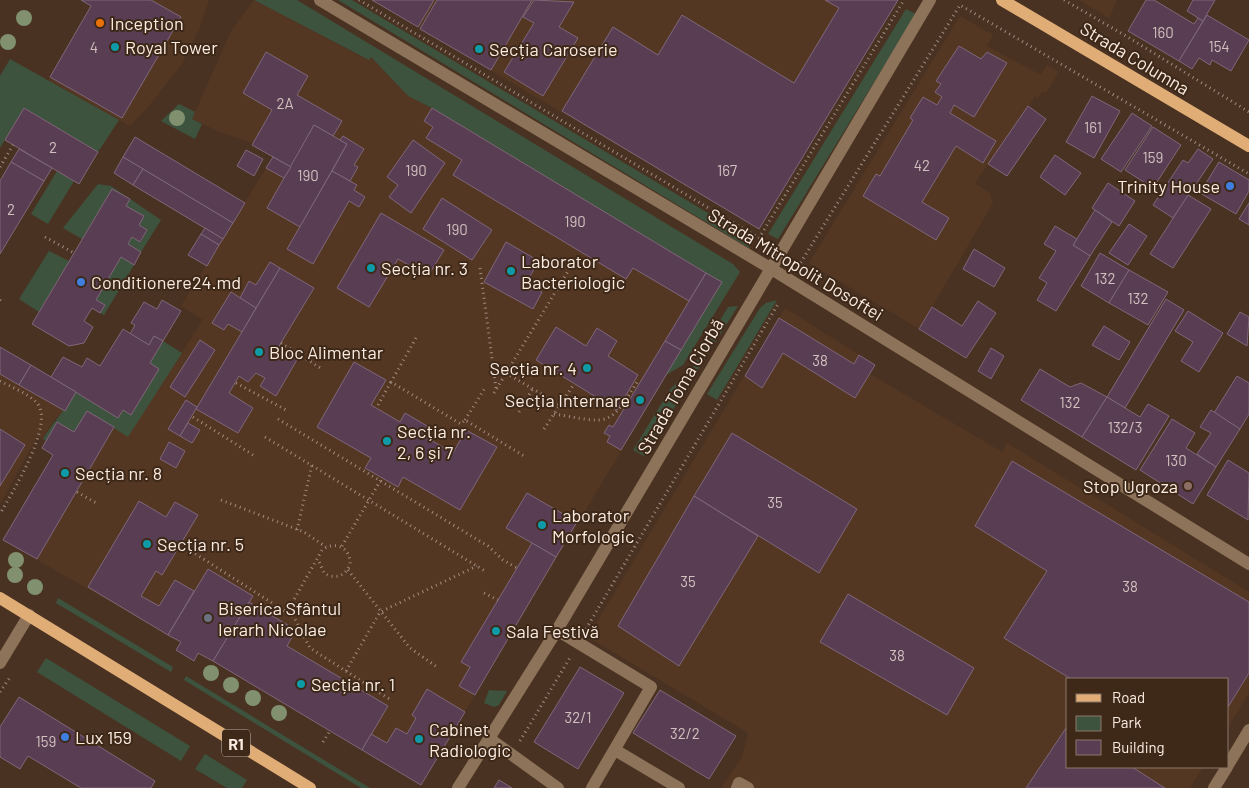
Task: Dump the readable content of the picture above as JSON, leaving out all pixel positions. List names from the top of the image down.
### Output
{
  "streets": {
    "main road": ["Strada Columna", "R1"],
    "street": ["Strada Mitropolit Dosoftei", "Strada Toma Ciorbă"]
  },
  "crossings": [
    ["Strada Mitropolit Dosoftei", "Strada Toma Ciorbă"]
  ],
  "places": [
    "Inception",
    "Royal Tower",
    "Secția Caroserie",
    "Trinity House",
    "Secția nr. 3",
    "Laborator Bacteriologic",
    "Conditionere24.md",
    "Bloc Alimentar",
    "Secția nr. 4",
    "Secția Internare",
    "Secția nr. 2, 6 și 7",
    "Secția nr. 8",
    "Stop Ugroza",
    "Laborator Morfologic",
    "Secția nr. 5",
    "Biserica Sfântul Ierarh Nicolae",
    "Sala Festivă",
    "Secția nr. 1",
    "Lux 159",
    "Cabinet Radiologic"
  ],
  "house_numbers": [
    "160",
    "154",
    "4",
    "2A",
    "161",
    "2",
    "159",
    "42",
    "190",
    "167",
    "190",
    "2",
    "190",
    "190",
    "132",
    "132",
    "38",
    "132",
    "132/3",
    "130",
    "35",
    "35",
    "38",
    "38",
    "32/1",
    "32/2",
    "159"
  ],
  "legend": ["Road", "Park", "Building"]
}
